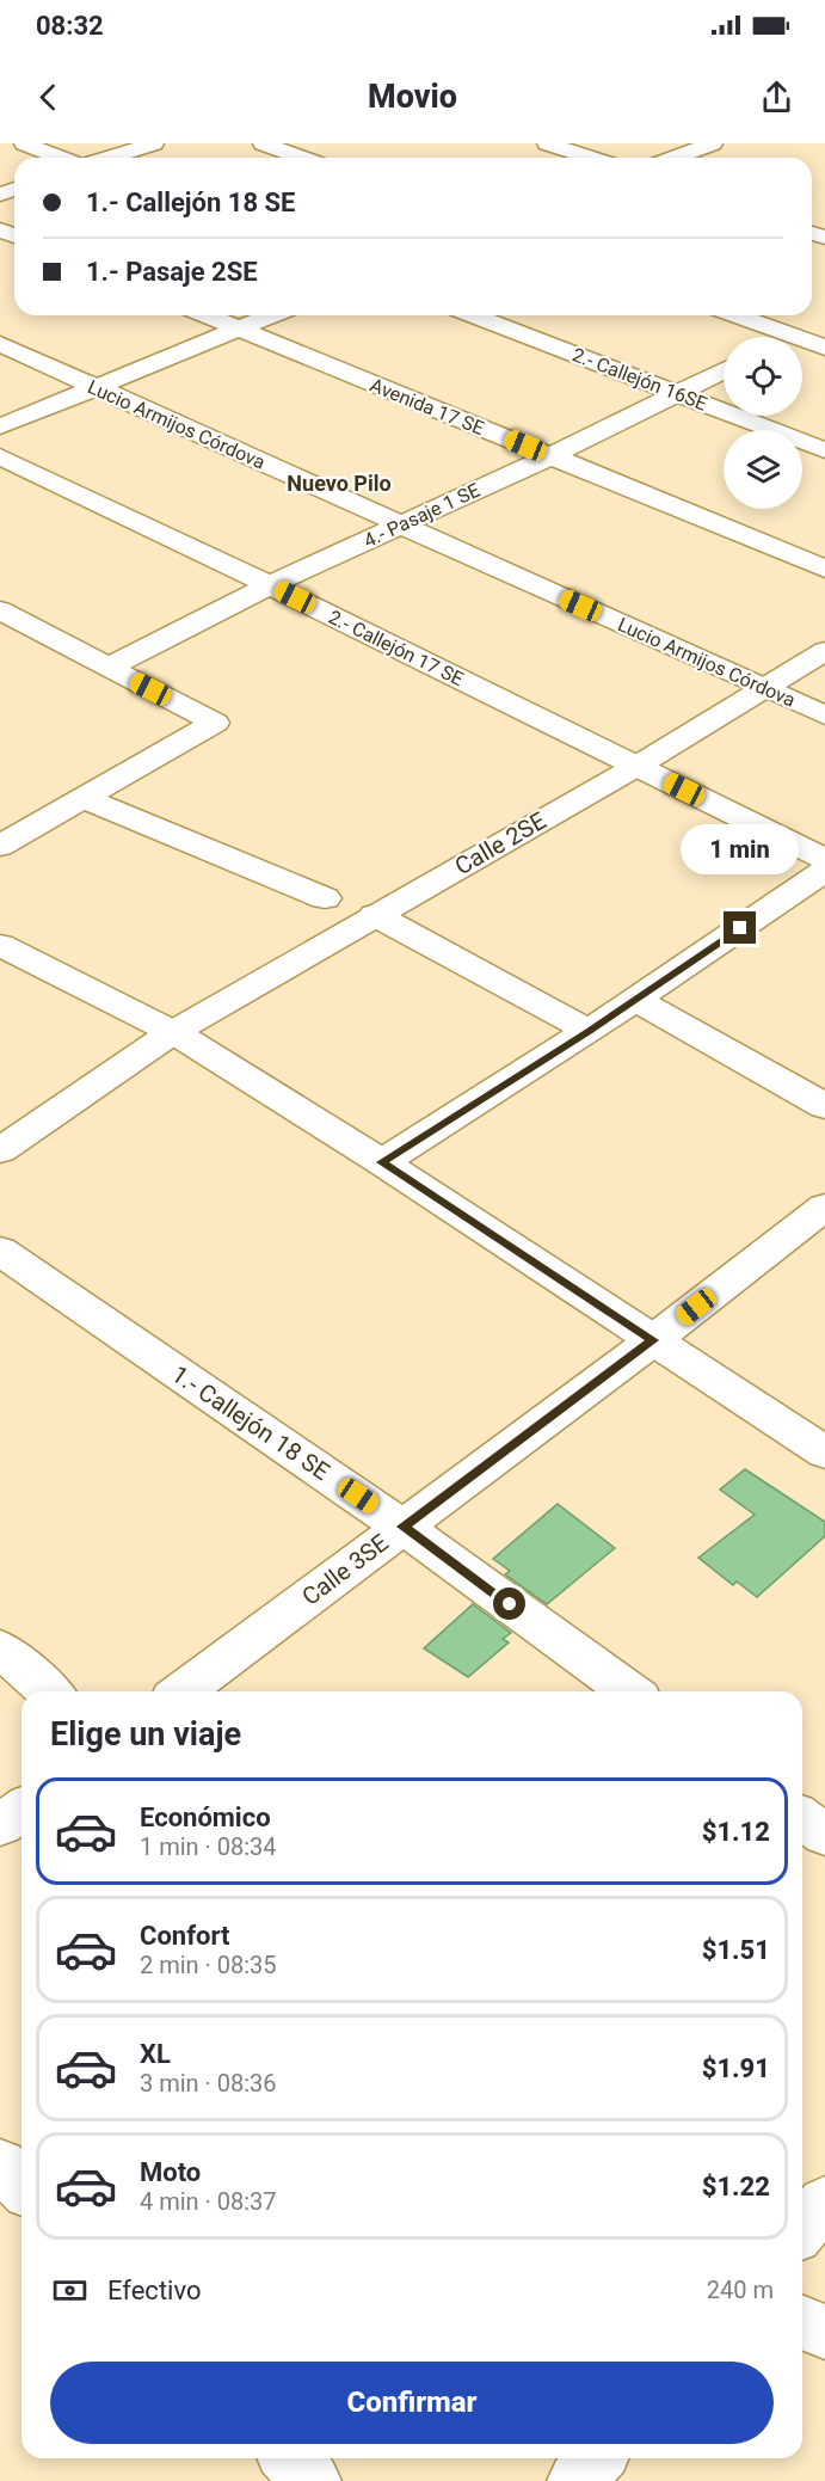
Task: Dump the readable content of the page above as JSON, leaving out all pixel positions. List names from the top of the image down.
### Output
{
  "streets": {
    "street": [
      "2.- Callejón 16SE",
      "Avenida 17 SE",
      "Lucio Armijos Córdova",
      "4.- Pasaje 1 SE",
      "2.- Callejón 17 SE",
      "Calle 2SE",
      "1.- Callejón 18 SE",
      "Calle 3SE"
    ]
  },
  "crossings": [
    ["2.- Callejón 16SE", "4.- Pasaje 1 SE"],
    ["Avenida 17 SE", "4.- Pasaje 1 SE"],
    ["Lucio Armijos Córdova", "4.- Pasaje 1 SE"],
    ["Lucio Armijos Córdova", "Calle 2SE"],
    ["4.- Pasaje 1 SE", "2.- Callejón 17 SE"],
    ["2.- Callejón 17 SE", "Calle 2SE"],
    ["1.- Callejón 18 SE", "Calle 3SE"]
  ],
  "districts": ["Nuevo Pilo"],
  "page": {
    "status": "08:32",
    "header": "Movio",
    "banner": ["1.- Callejón 18 SE", "1.- Pasaje 2SE"],
    "bubble": "1 min",
    "heading": "Elige un viaje",
    "list": [
      {
        "name": "Económico",
        "note": "1 min · 08:34",
        "value": "$1.12"
      },
      {
        "name": "Confort",
        "note": "2 min · 08:35",
        "value": "$1.51"
      },
      {
        "name": "XL",
        "note": "3 min · 08:36",
        "value": "$1.91"
      },
      {
        "name": "Moto",
        "note": "4 min · 08:37",
        "value": "$1.22"
      }
    ],
    "pay": ["Efectivo", "240 m"],
    "buttons": "Confirmar"
  }
}
